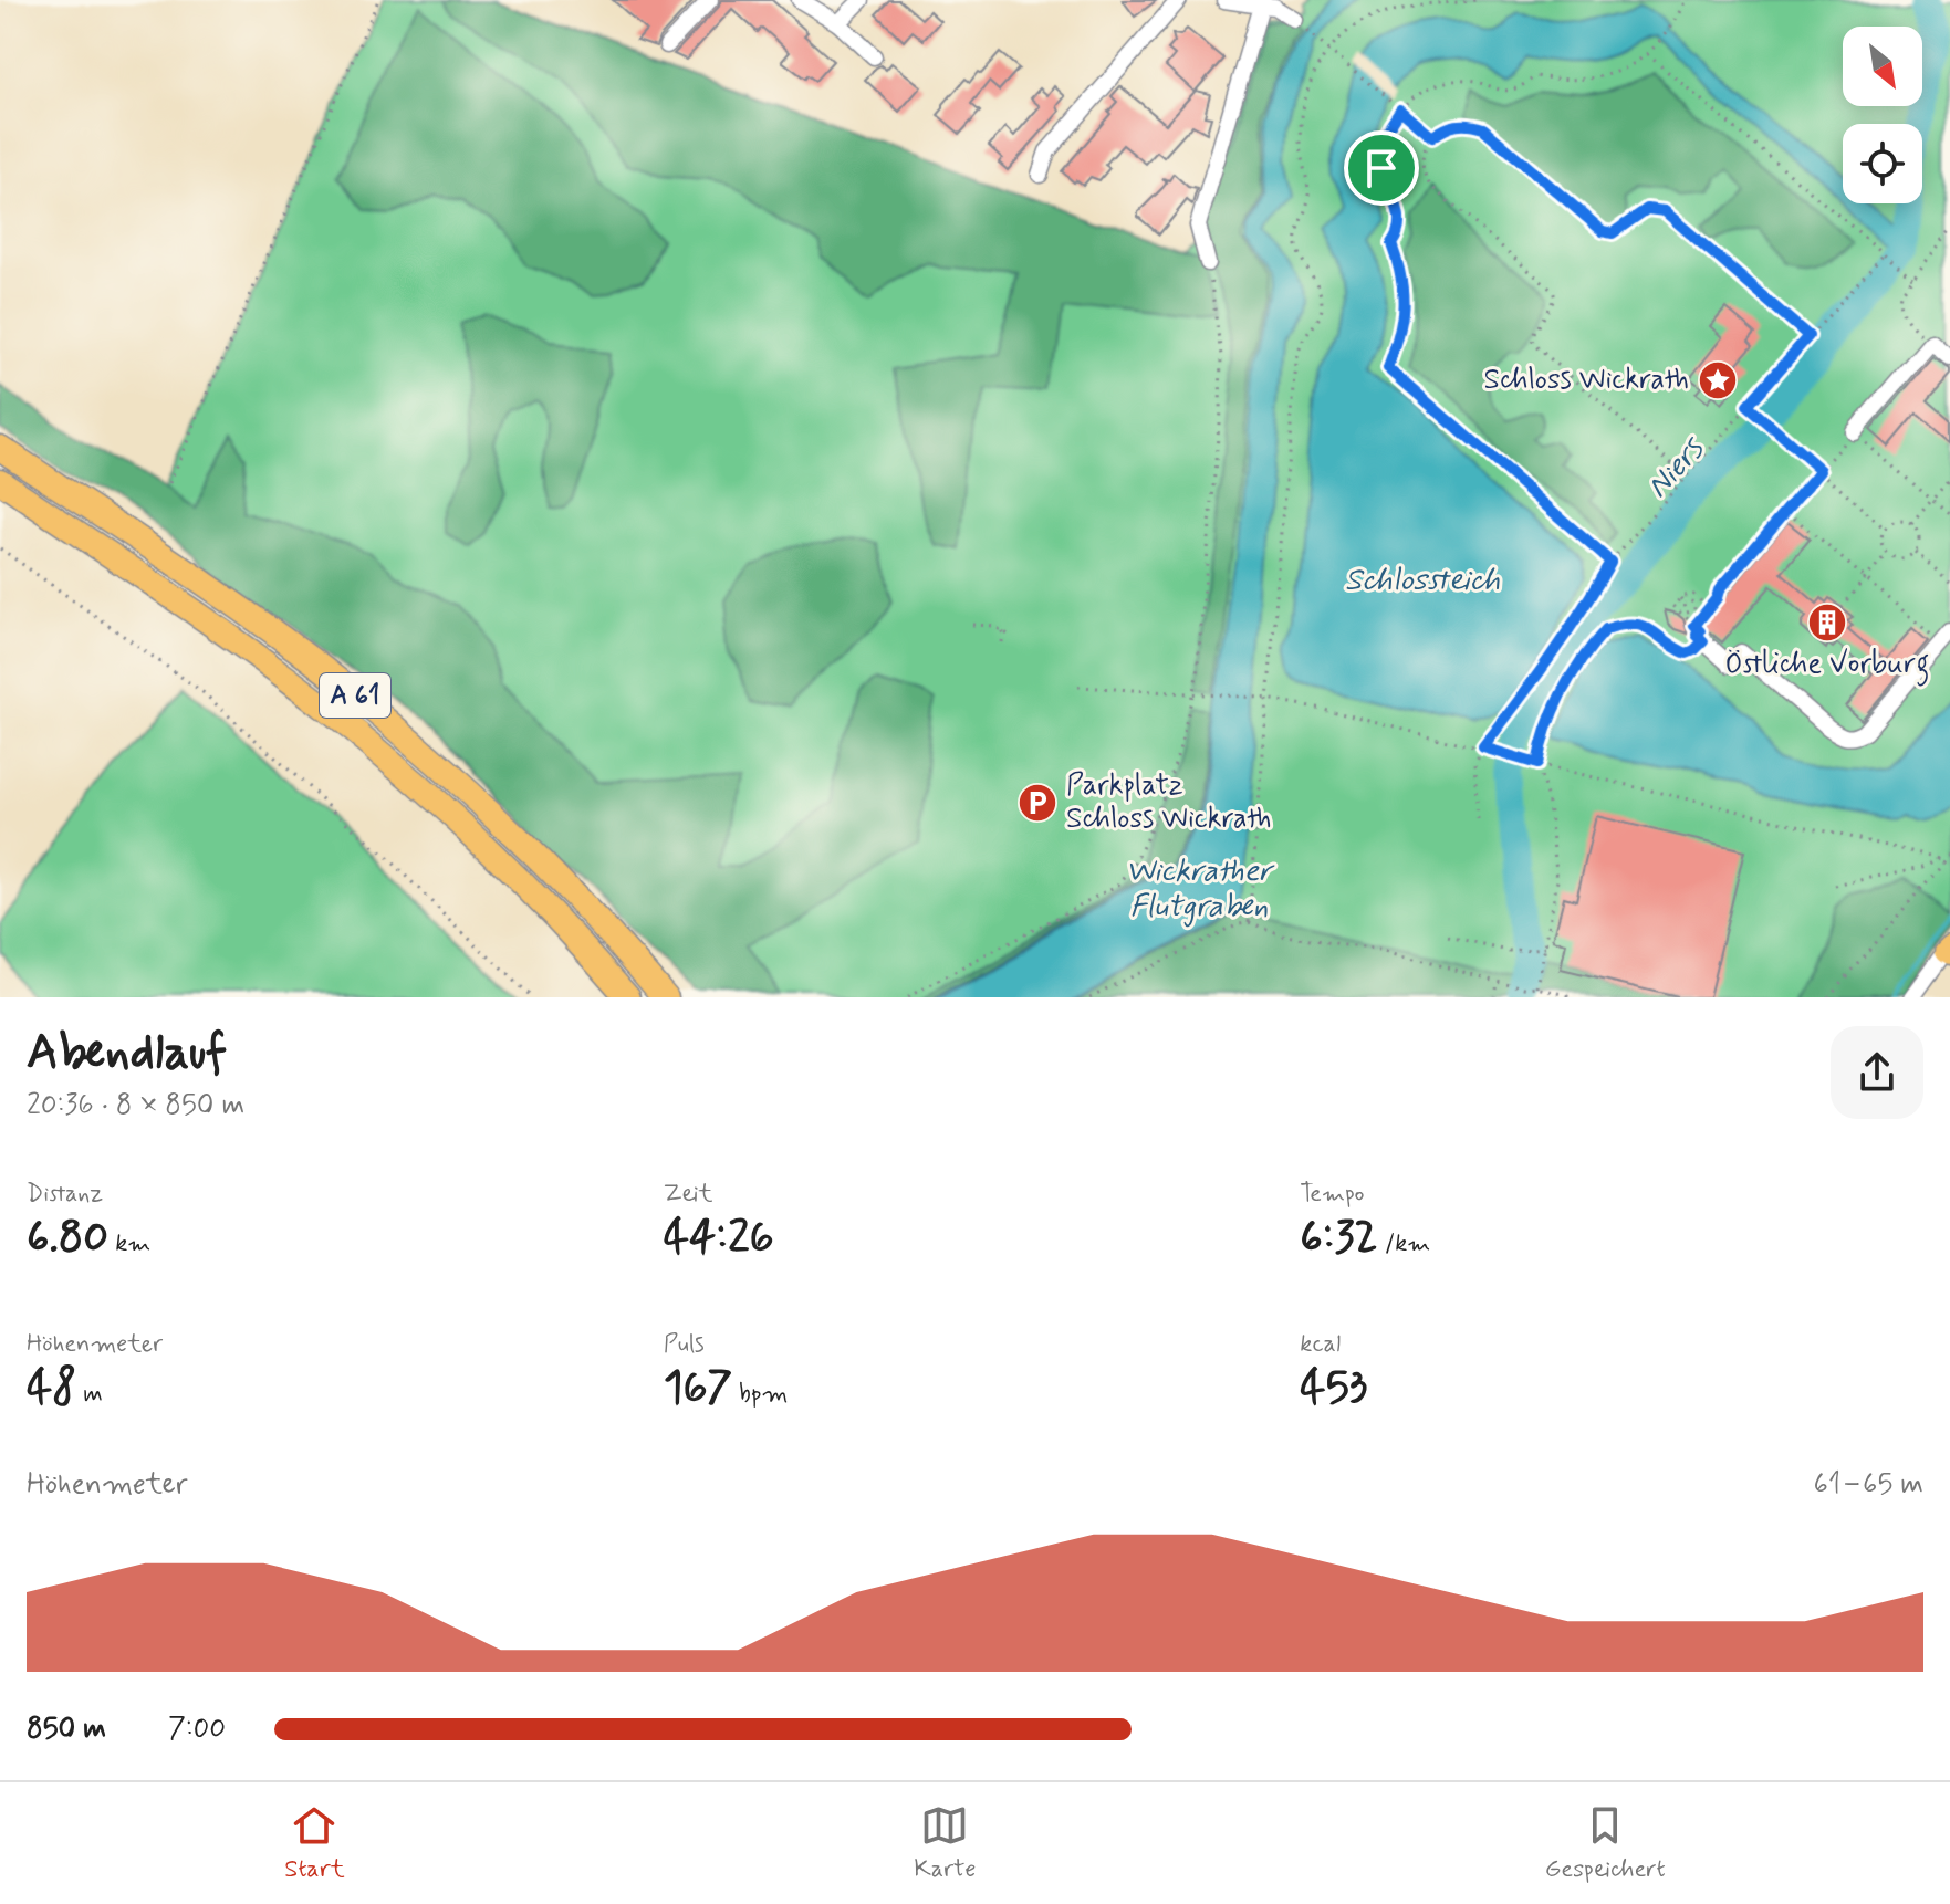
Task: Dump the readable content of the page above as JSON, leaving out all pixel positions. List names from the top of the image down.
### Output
{
  "streets": {
    "highway": ["A 61"]
  },
  "water": ["Niers", "Schlossteich", "Wickrather Flutgraben"],
  "places": {
    "place": ["Schloss Wickrath"],
    "building": ["Östliche Vorburg"],
    "parking": ["Parkplatz Schloss Wickrath"]
  },
  "north": "bottom right",
  "page": {
    "heading": ["Abendlauf", "20:36 · 8 × 850 m"],
    "stats": [
      ["Distanz", "6.80 km"],
      ["Zeit", "44:26"],
      ["Tempo", "6:32 /km"],
      ["Höhenmeter", "48 m"],
      ["Puls", "167 bpm"],
      ["kcal", "453"]
    ],
    "chart": ["Höhenmeter", "61–65 m"],
    "list": [
      {
        "name": "850 m",
        "note": "7:00"
      }
    ],
    "tabs": ["Start", "Karte", "Gespeichert"]
  }
}
